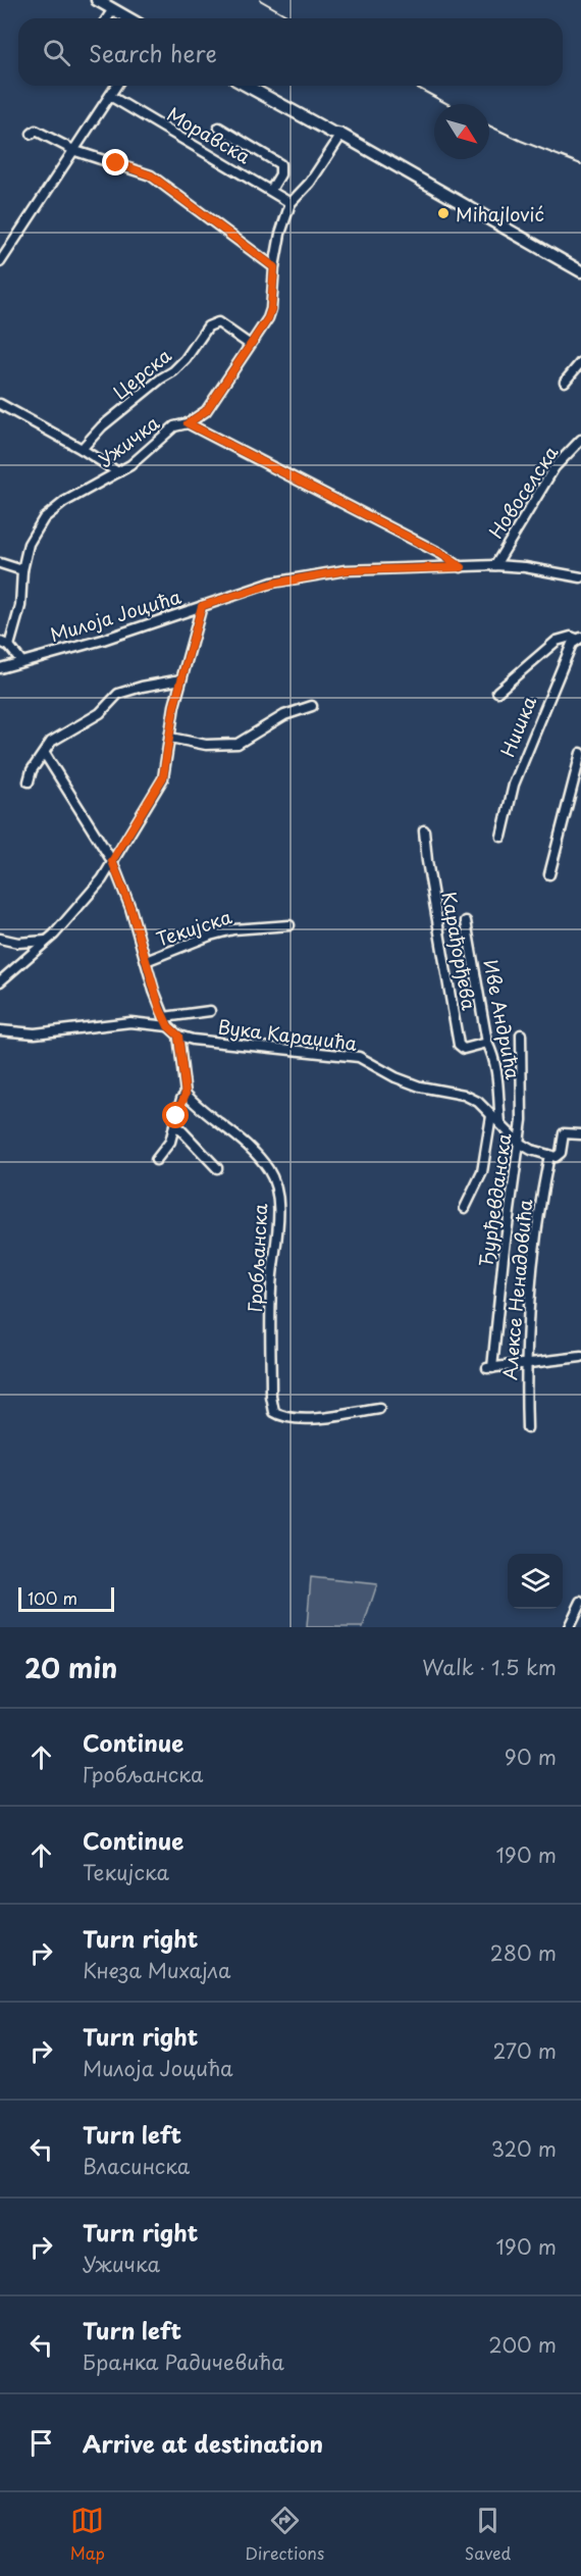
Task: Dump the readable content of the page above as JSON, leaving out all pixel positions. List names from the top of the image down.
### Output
{
  "streets": {
    "street": [
      "Моравска",
      "Церска",
      "Ужичка",
      "Новоселска",
      "Милоја Јоцића",
      "Нишка",
      "Текијска",
      "Карађорђева",
      "Иве Андрића",
      "Вука Караџића",
      "Ђурђевданска",
      "Гробљанска",
      "Алексе Ненадовића"
    ]
  },
  "crossings": [
    ["Моравска", "Ужичка"],
    ["Церска", "Ужичка"],
    ["Новоселска", "Милоја Јоцића"],
    ["Карађорђева", "Иве Андрића"],
    ["Иве Андрића", "Вука Караџића"],
    ["Вука Караџића", "Ђурђевданска"],
    ["Вука Караџића", "Алексе Ненадовића"],
    ["Ђурђевданска", "Алексе Ненадовића"]
  ],
  "places": ["Mihajlović"],
  "scale_bar": "100 m",
  "north": "bottom right",
  "page": {
    "search": "Search here",
    "scale": "100 m",
    "heading": ["20 min", "Walk · 1.5 km"],
    "list": [
      ["Continue", "Гробљанска", "90 m"],
      ["Continue", "Текијска", "190 m"],
      ["Turn right", "Кнеза Михајла", "280 m"],
      ["Turn right", "Милоја Јоцића", "270 m"],
      ["Turn left", "Власинска", "320 m"],
      ["Turn right", "Ужичка", "190 m"],
      ["Turn left", "Бранка Радичевића", "200 m"],
      "Arrive at destination"
    ],
    "nav": ["Map", "Directions", "Saved"]
  }
}
